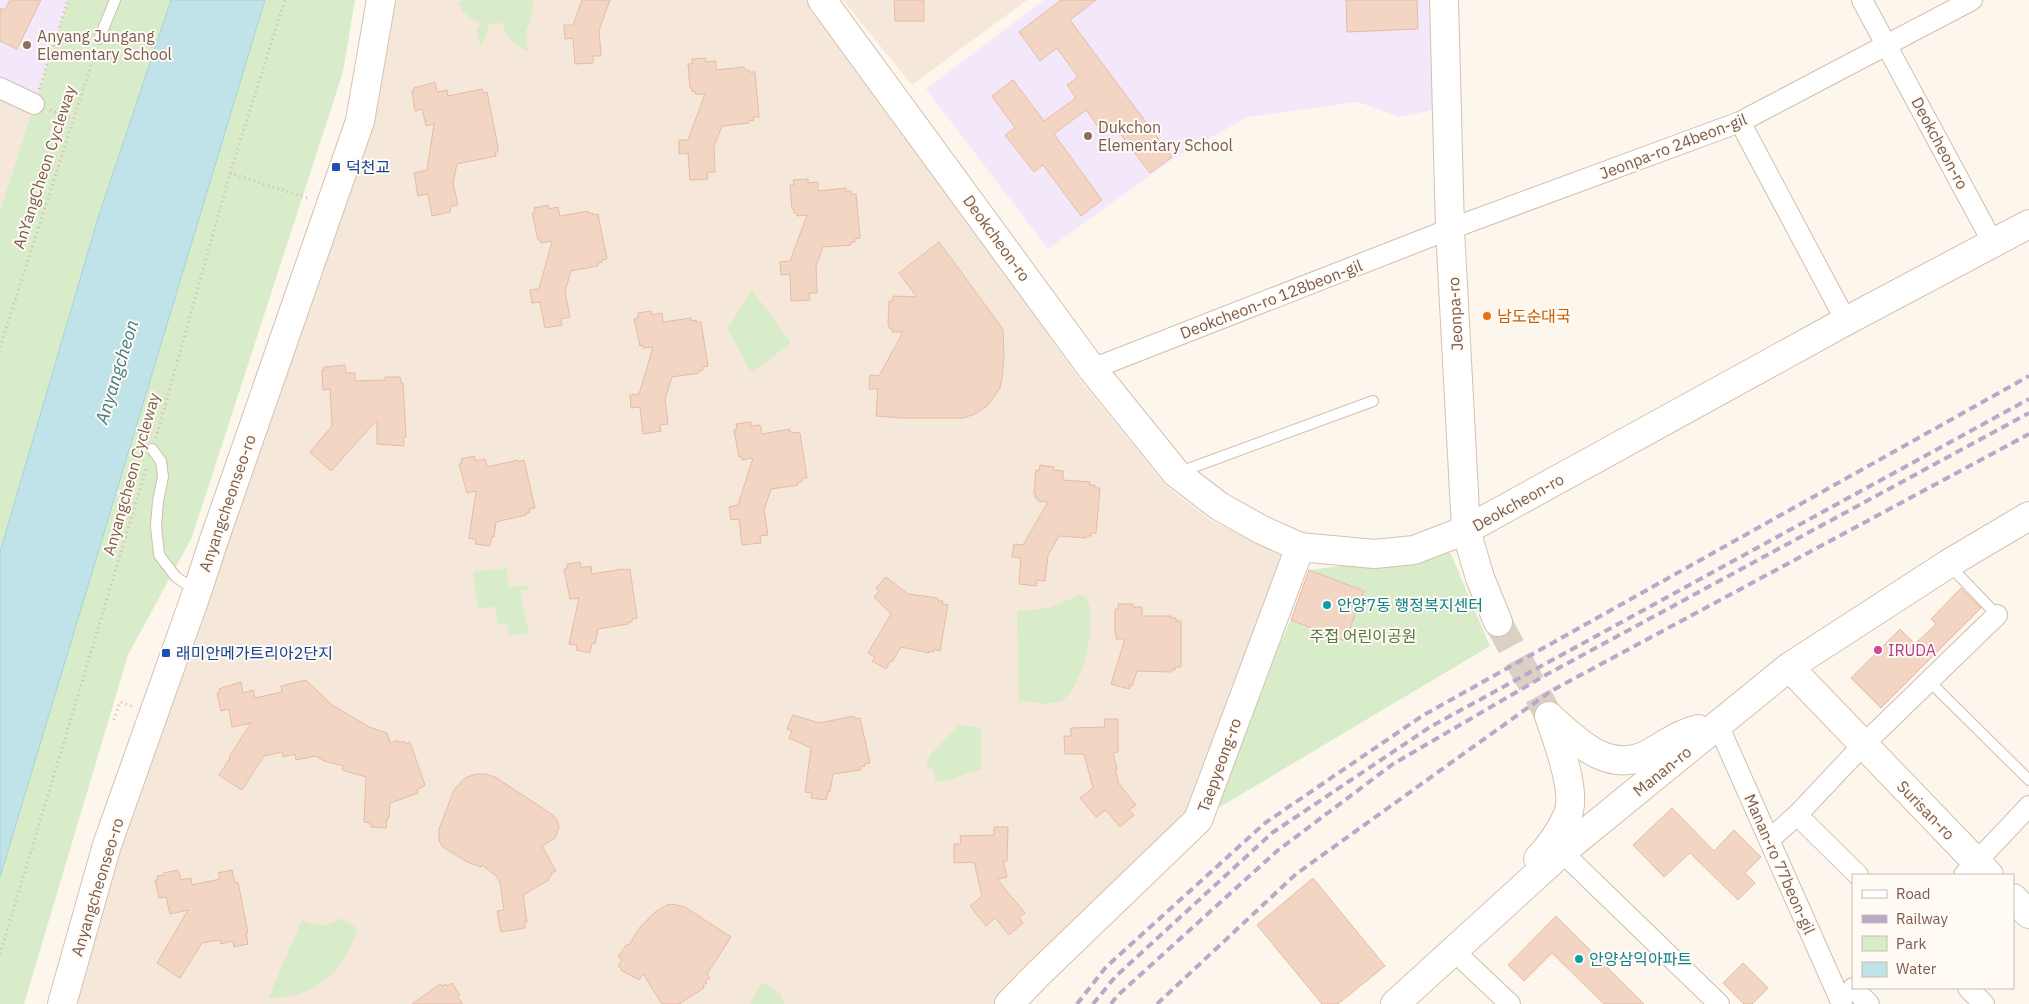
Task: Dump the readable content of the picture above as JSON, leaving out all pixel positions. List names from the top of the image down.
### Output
{
  "streets": {
    "street": [
      "Deokcheon-ro",
      "Jeonpa-ro 24beon-gil",
      "Deokcheon-ro 128beon-gil",
      "Jeonpa-ro",
      "Anyangcheonseo-ro",
      "Taepyeong-ro",
      "Manan-ro",
      "Surisan-ro",
      "Manan-ro 77beon-gil"
    ],
    "path": ["AnYangCheon Cycleway", "Anyangcheon Cycleway"]
  },
  "crossings": [
    ["Deokcheon-ro", "Jeonpa-ro 24beon-gil"],
    ["Deokcheon-ro", "Deokcheon-ro 128beon-gil"],
    ["Deokcheon-ro", "Jeonpa-ro"],
    ["Deokcheon-ro", "Taepyeong-ro"],
    ["Jeonpa-ro 24beon-gil", "Deokcheon-ro 128beon-gil"],
    ["Jeonpa-ro 24beon-gil", "Jeonpa-ro"],
    ["Deokcheon-ro 128beon-gil", "Jeonpa-ro"],
    ["Manan-ro", "Surisan-ro"],
    ["Manan-ro", "Manan-ro 77beon-gil"]
  ],
  "water": ["Anyangcheon"],
  "parks": ["주접 어린이공원"],
  "places": {
    "other": [
      "Anyang Jungang Elementary School",
      "Dukchon Elementary School",
      "남도순대국",
      "안양7동 행정복지센터",
      "IRUDA",
      "안양삼익아파트"
    ],
    "transit": ["덕천교", "래미안메가트리아2단지"]
  },
  "legend": [
    "Road",
    "Railway",
    "Park",
    "Water"
  ]
}
